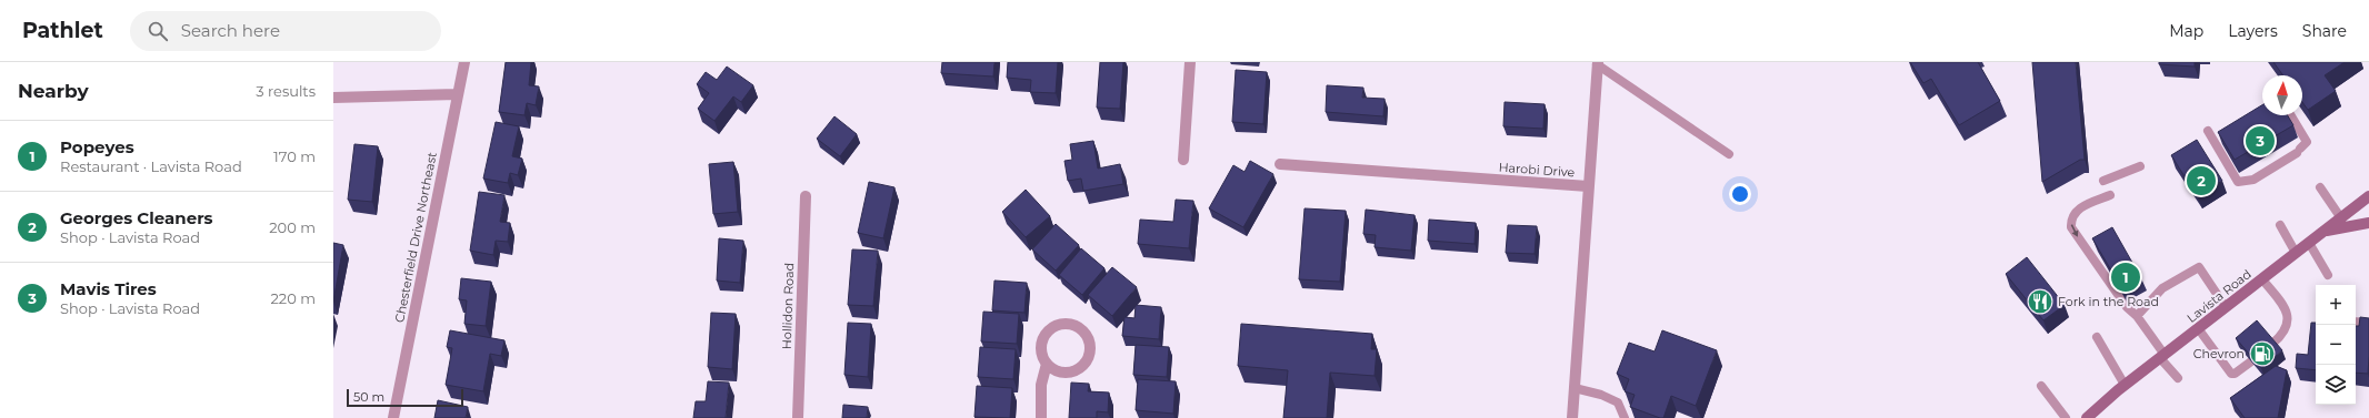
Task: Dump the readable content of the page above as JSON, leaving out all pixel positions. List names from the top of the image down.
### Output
{
  "streets": {
    "main road": ["Lavista Road"],
    "street": ["Harobi Drive", "Chesterfield Drive Northeast", "Hollidon Road"]
  },
  "places": {
    "restaurant": ["Fork in the Road"],
    "fuel station": ["Chevron"]
  },
  "scale_bar": "50 m",
  "north": "top",
  "page": {
    "header": "Pathlet",
    "search": "Search here",
    "nav": ["Map", "Layers", "Share"],
    "heading": ["Nearby", "3 results"],
    "list": [
      {
        "mark": "1",
        "name": "Popeyes",
        "note": "Restaurant · Lavista Road",
        "value": "170 m"
      },
      {
        "mark": "2",
        "name": "Georges Cleaners",
        "note": "Shop · Lavista Road",
        "value": "200 m"
      },
      {
        "mark": "3",
        "name": "Mavis Tires",
        "note": "Shop · Lavista Road",
        "value": "220 m"
      }
    ],
    "pins": ["3", "2", "1"],
    "map_buttons": ["+", "−"],
    "scale": "50 m"
  }
}
